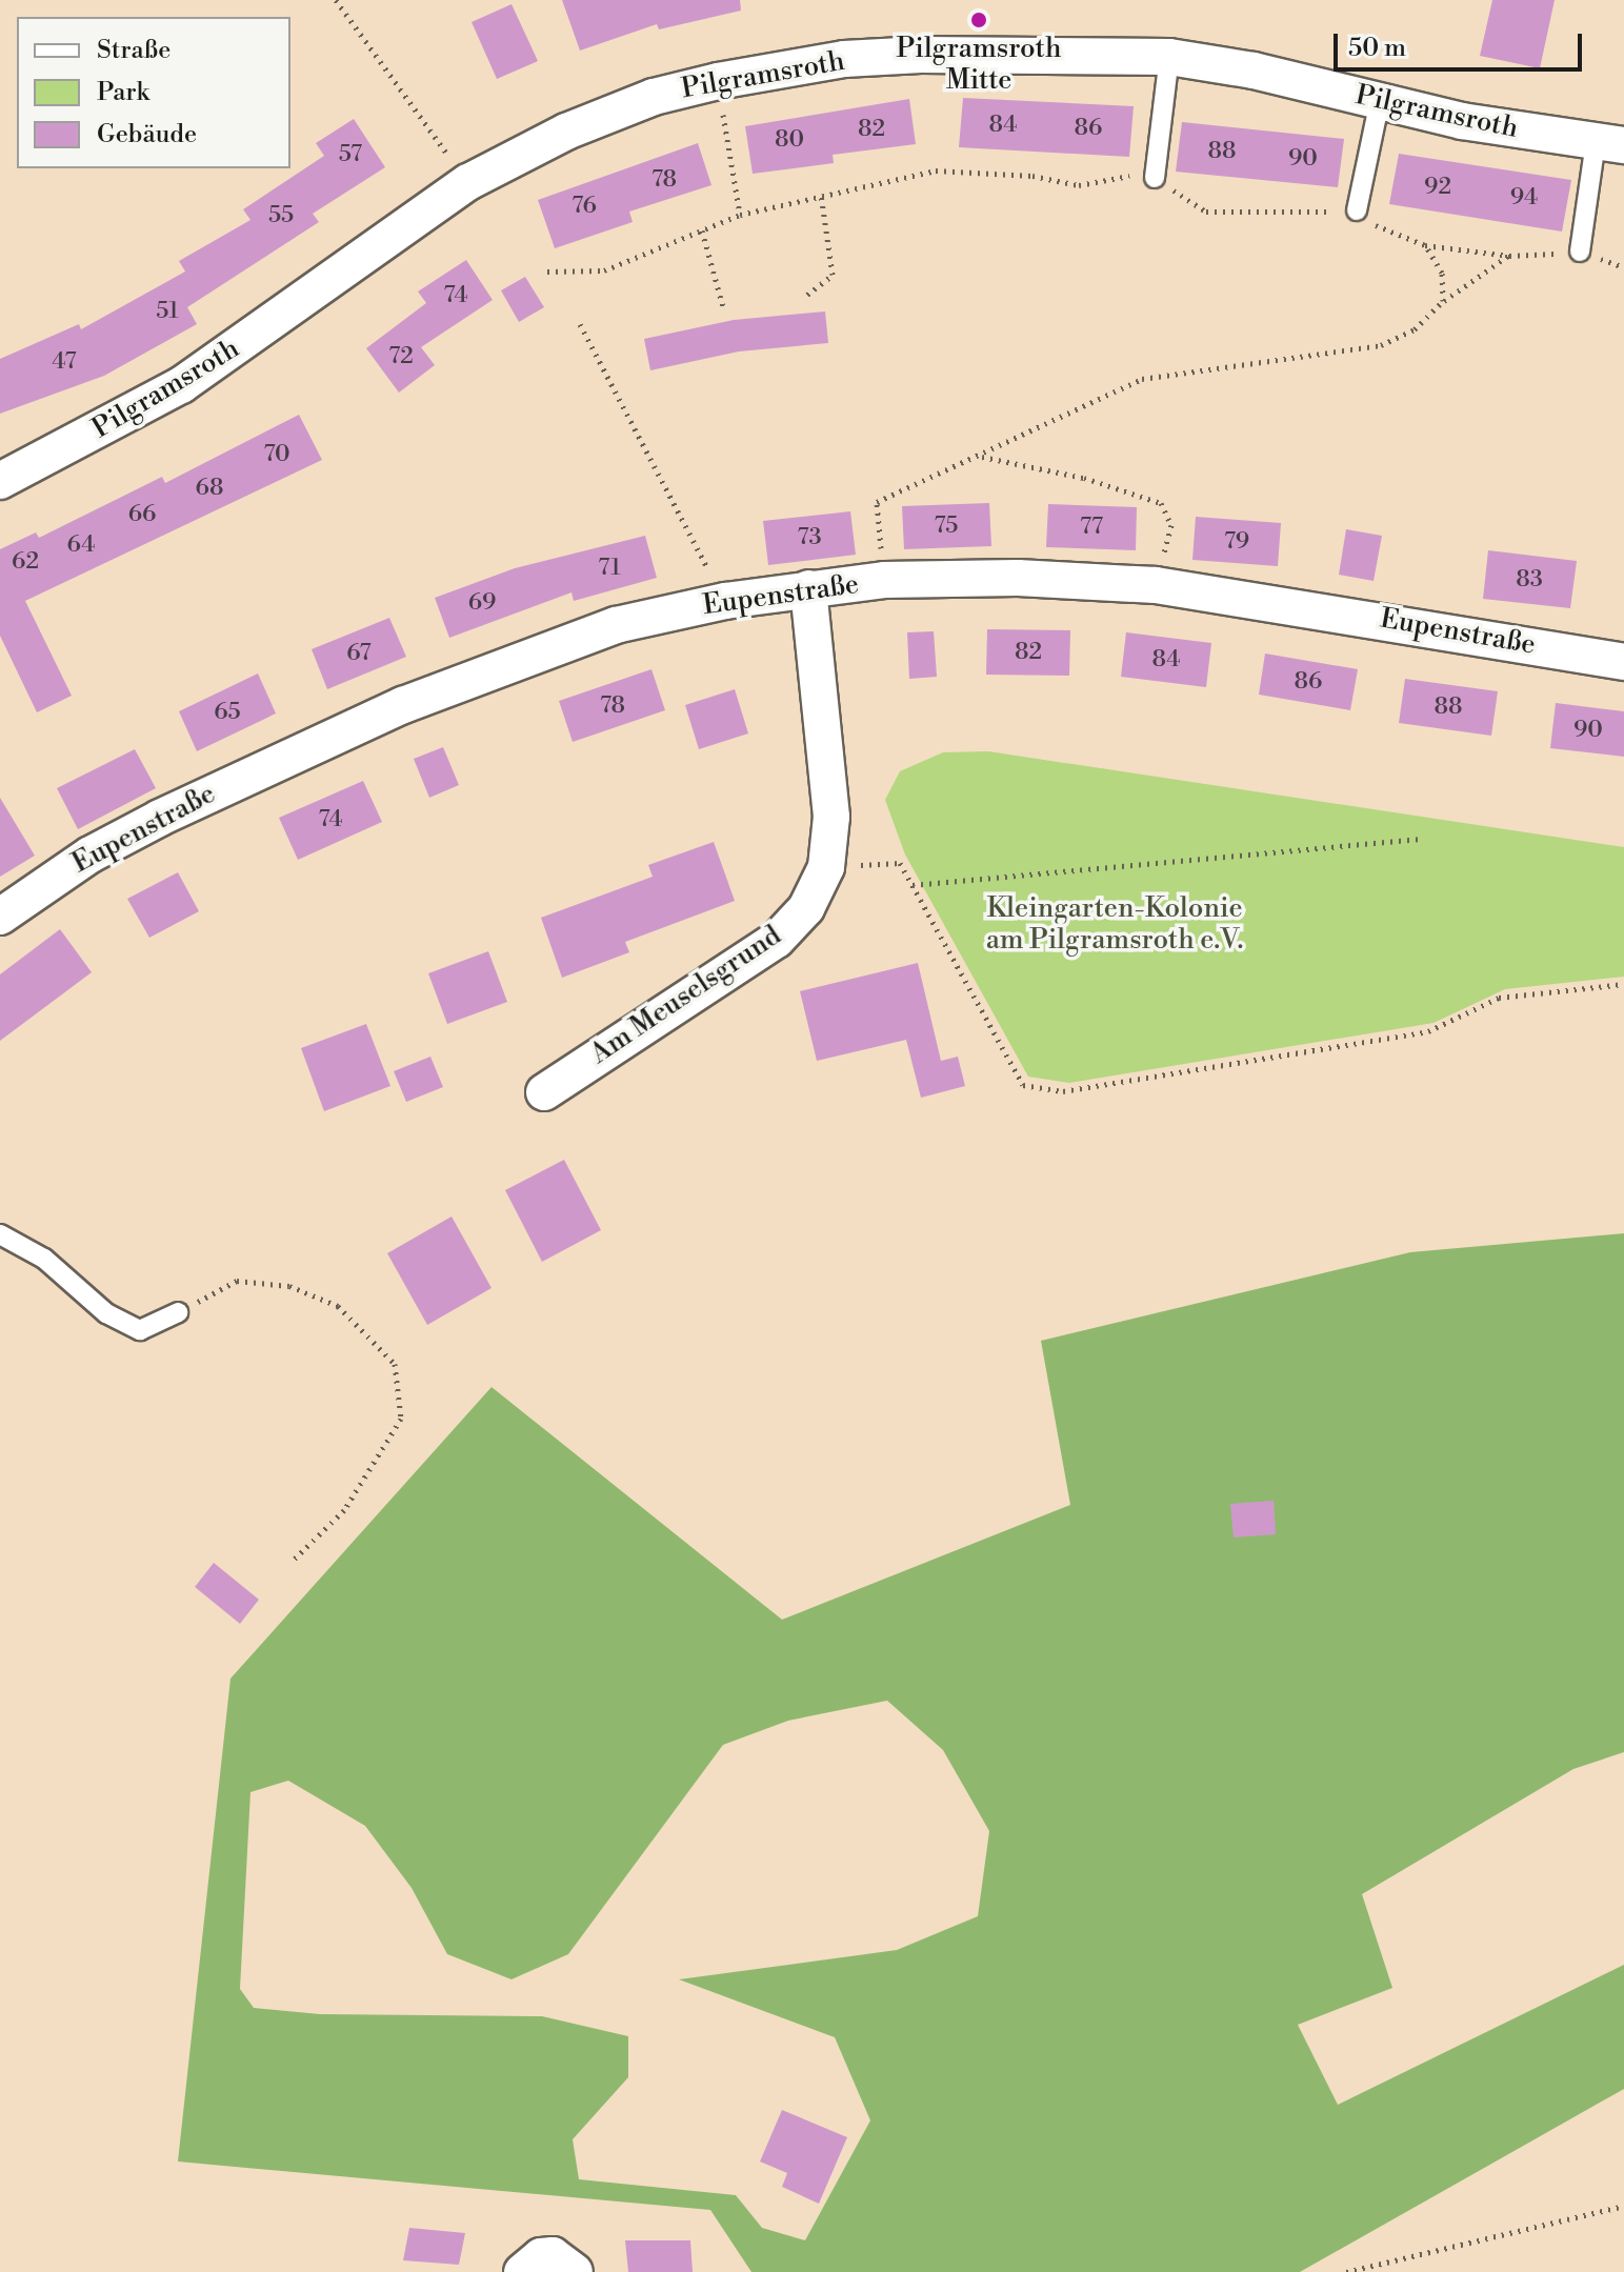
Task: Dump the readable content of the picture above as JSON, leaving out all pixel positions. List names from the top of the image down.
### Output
{
  "streets": {
    "street": ["Pilgramsroth", "Eupenstraße", "Am Meuselsgrund"]
  },
  "crossings": [
    ["Eupenstraße", "Am Meuselsgrund"]
  ],
  "parks": ["Kleingarten-Kolonie am Pilgramsroth e.V."],
  "places": ["Pilgramsroth Mitte"],
  "house_numbers": [
    "84",
    "86",
    "82",
    "80",
    "88",
    "57",
    "90",
    "78",
    "92",
    "94",
    "76",
    "55",
    "74",
    "51",
    "72",
    "47",
    "70",
    "68",
    "66",
    "75",
    "77",
    "73",
    "79",
    "64",
    "62",
    "71",
    "83",
    "69",
    "82",
    "67",
    "84",
    "86",
    "78",
    "88",
    "65",
    "90",
    "74"
  ],
  "legend": ["Straße", "Park", "Gebäude"],
  "scale_bar": "50 m"
}
